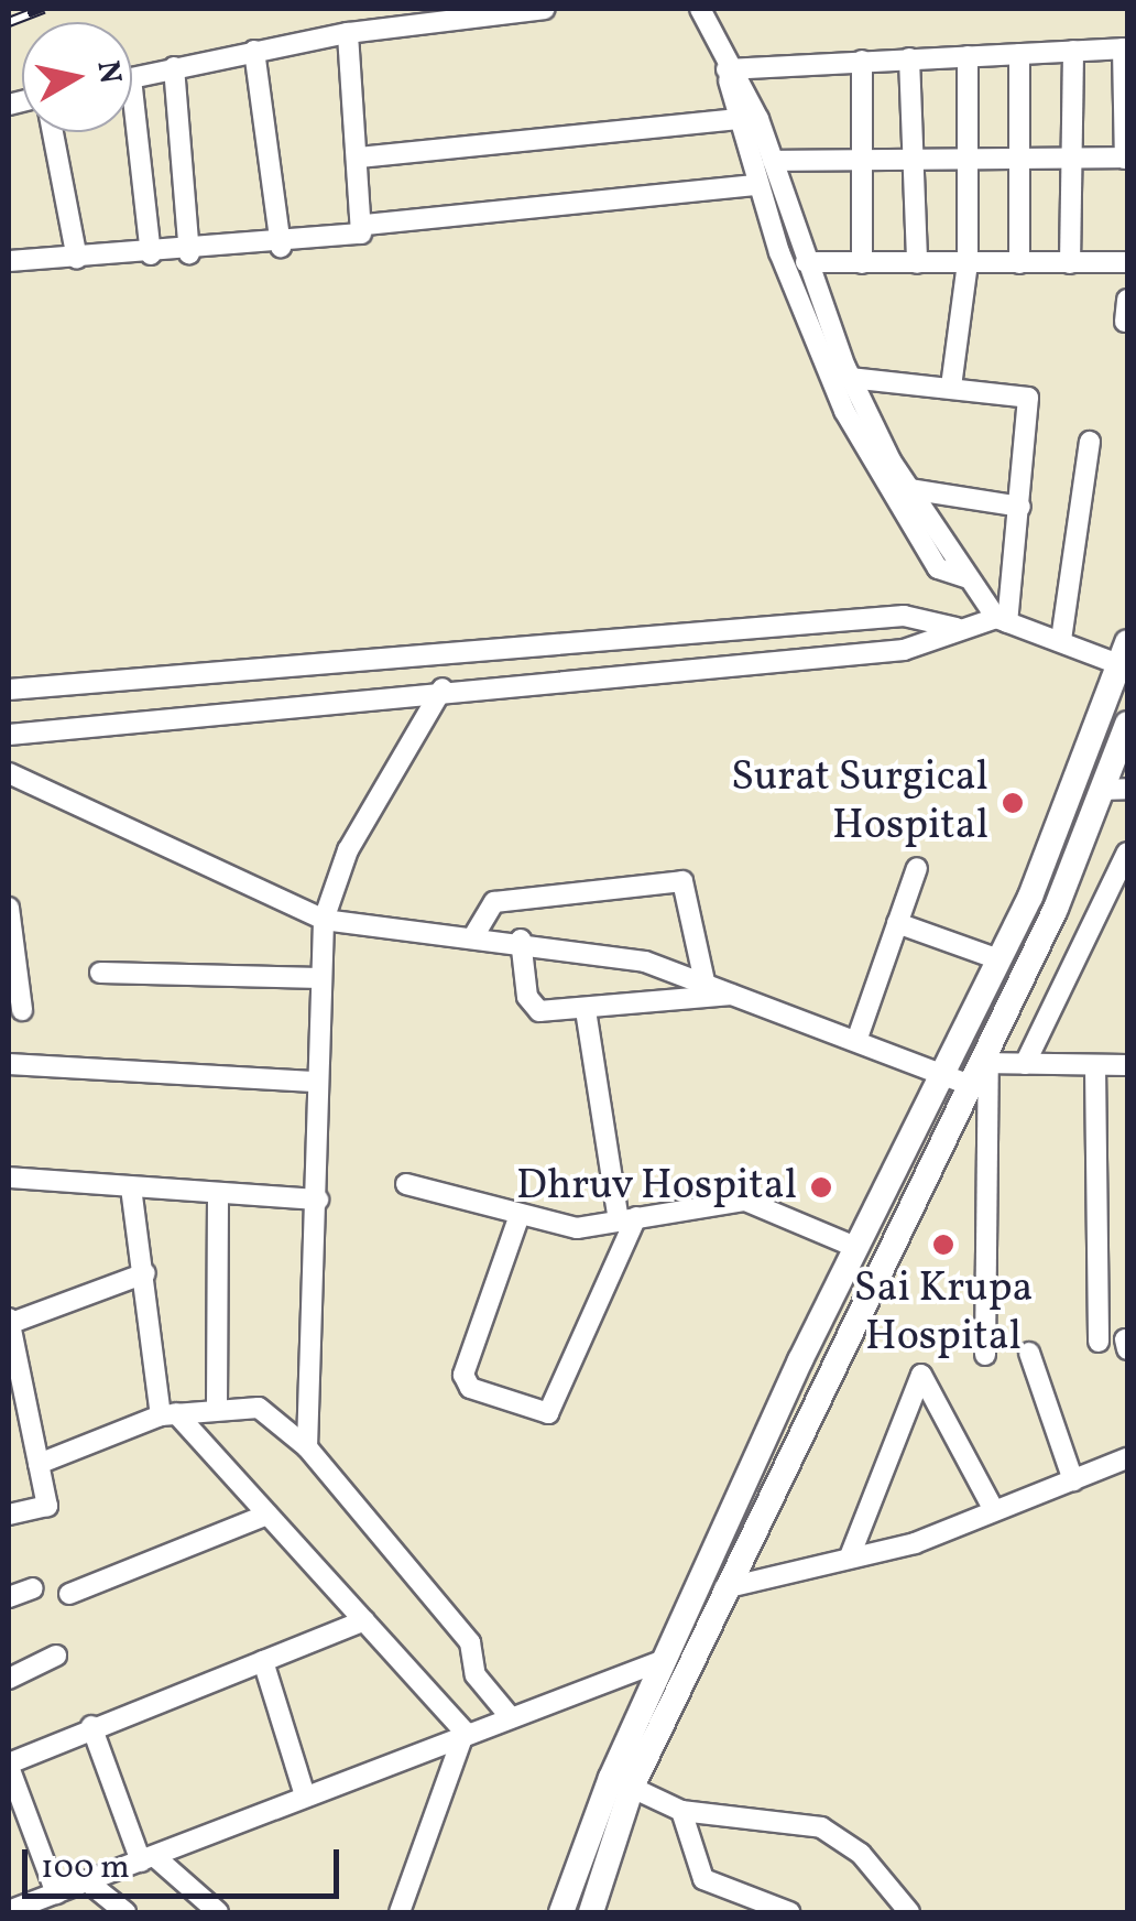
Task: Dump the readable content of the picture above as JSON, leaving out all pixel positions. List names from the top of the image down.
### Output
{
  "places": ["Surat Surgical Hospital", "Dhruv Hospital", "Sai Krupa Hospital"],
  "scale_bar": "100 m",
  "north": "right"
}
